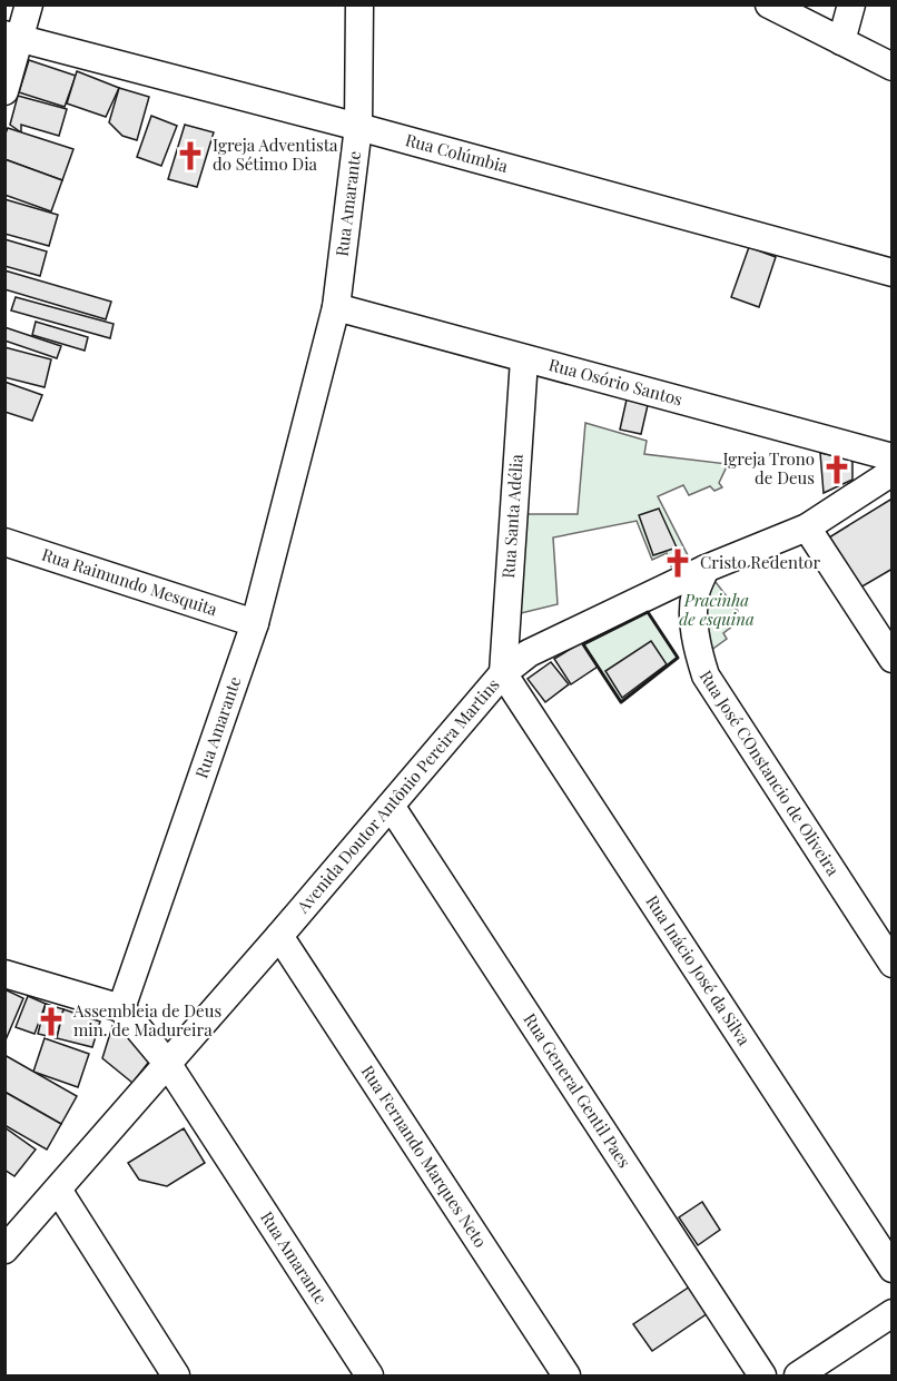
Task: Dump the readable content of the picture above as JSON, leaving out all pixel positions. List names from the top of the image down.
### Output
{
  "streets": {
    "street": [
      "Rua Colúmbia",
      "Rua Amarante",
      "Rua Osório Santos",
      "Rua Santa Adélia",
      "Rua Raimundo Mesquita",
      "Rua José COnstancio de Oliveira",
      "Avenida Doutor Antônio Pereira Martins",
      "Rua Inácio José da Silva",
      "Rua General Gentil Paes",
      "Rua Fernando Marques Neto"
    ]
  },
  "crossings": [
    ["Rua Colúmbia", "Rua Amarante"],
    ["Rua Amarante", "Rua Osório Santos"],
    ["Rua Amarante", "Rua Raimundo Mesquita"],
    ["Rua Amarante", "Avenida Doutor Antônio Pereira Martins"],
    ["Rua Osório Santos", "Rua Santa Adélia"],
    ["Rua Santa Adélia", "Avenida Doutor Antônio Pereira Martins"],
    ["Rua Santa Adélia", "Rua Inácio José da Silva"],
    ["Rua José COnstancio de Oliveira", "Avenida Doutor Antônio Pereira Martins"],
    ["Avenida Doutor Antônio Pereira Martins", "Rua Inácio José da Silva"],
    ["Avenida Doutor Antônio Pereira Martins", "Rua General Gentil Paes"],
    ["Avenida Doutor Antônio Pereira Martins", "Rua Fernando Marques Neto"]
  ],
  "parks": ["Pracinha de esquina"],
  "places": {
    "church": [
      "Igreja Adventista do Sétimo Dia",
      "Igreja Trono de Deus",
      "Cristo Redentor",
      "Assembleia de Deus min. de Madureira"
    ]
  }
}
